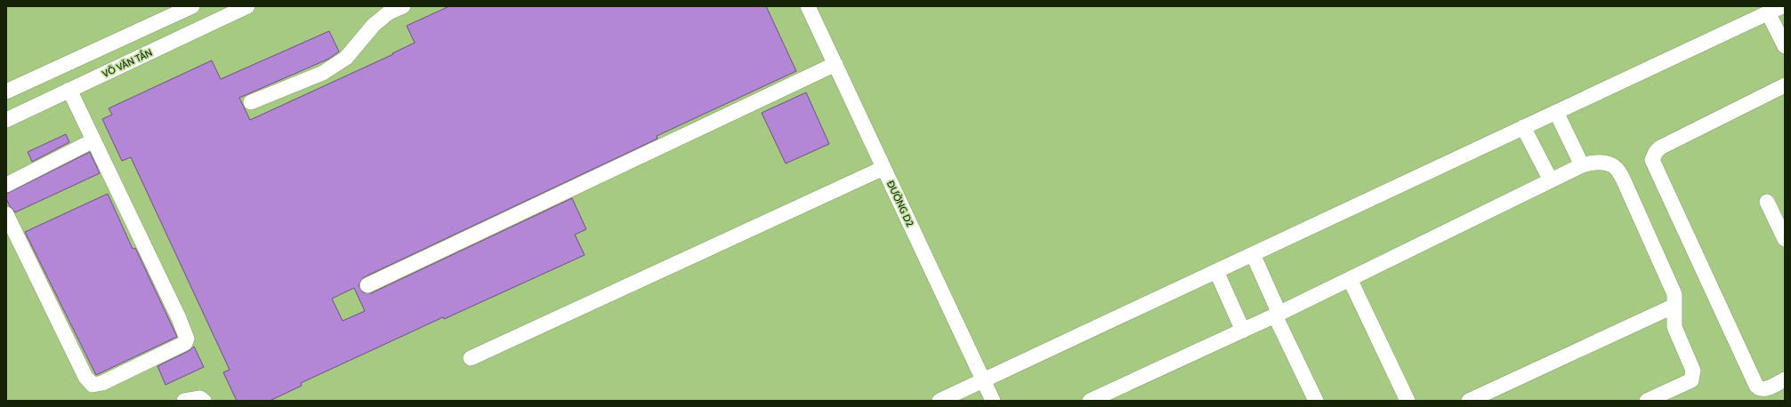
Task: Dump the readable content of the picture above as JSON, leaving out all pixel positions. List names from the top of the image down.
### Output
{
  "streets": {
    "street": ["VÕ VĂN TẦN", "ĐƯỜNG D2"]
  }
}
